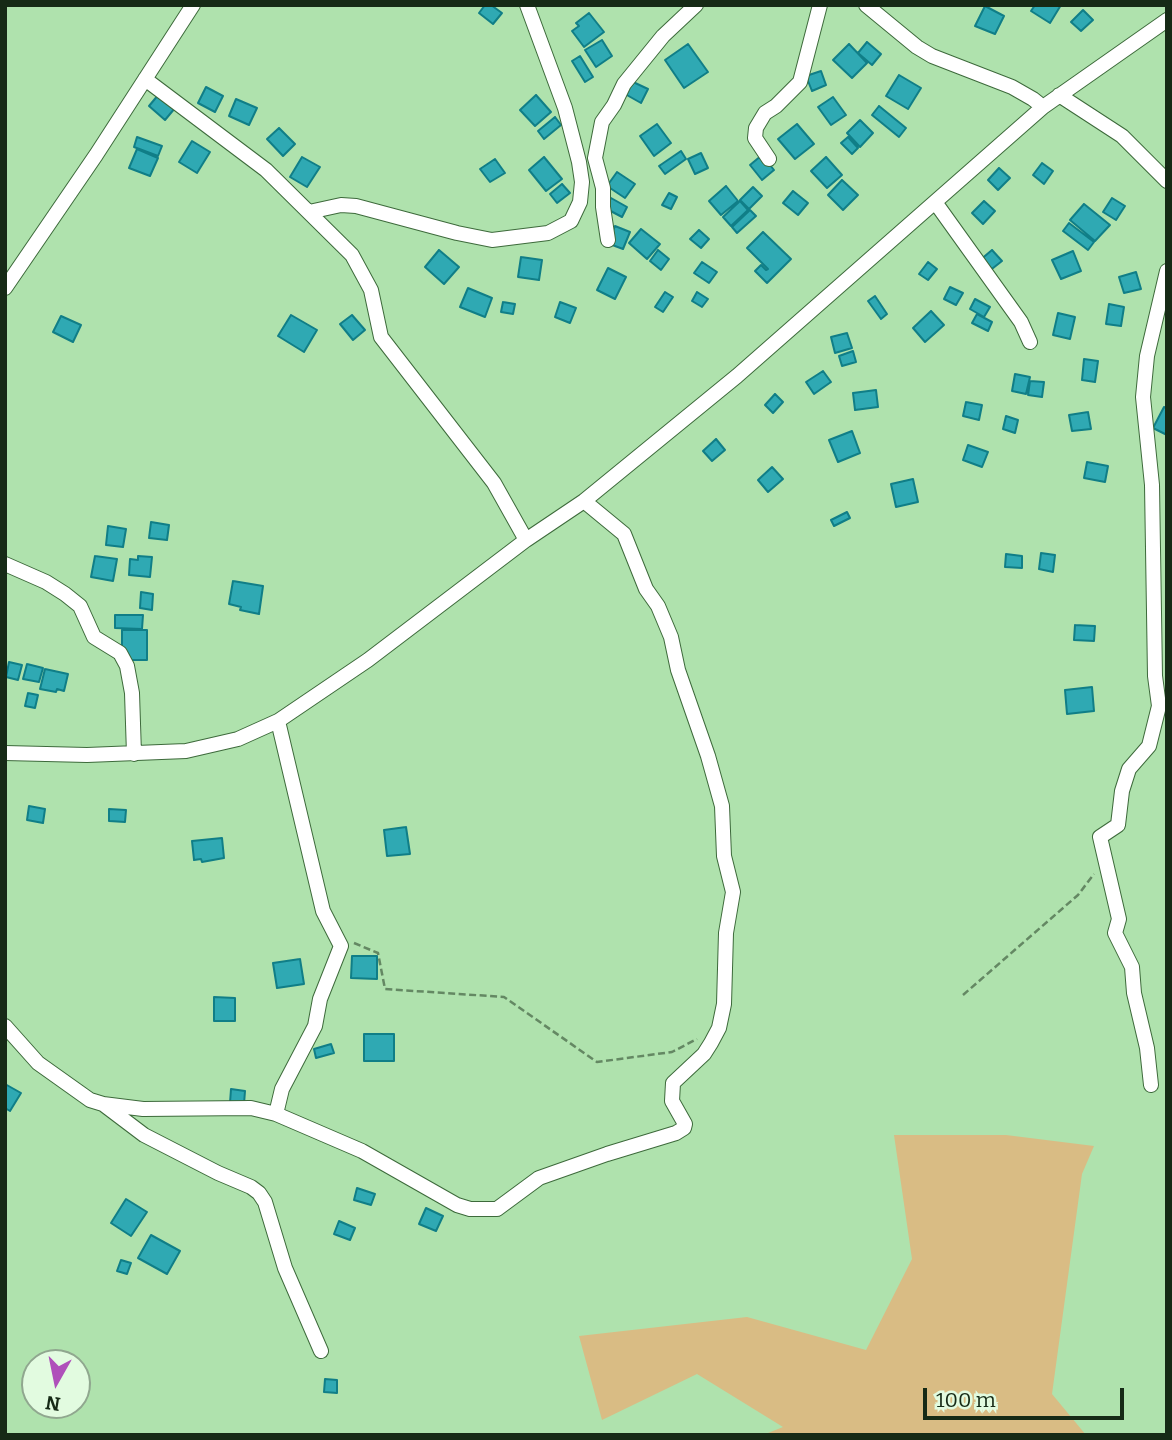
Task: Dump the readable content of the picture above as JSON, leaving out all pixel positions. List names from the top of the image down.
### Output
{
  "scale_bar": "100 m",
  "north": "bottom"
}
